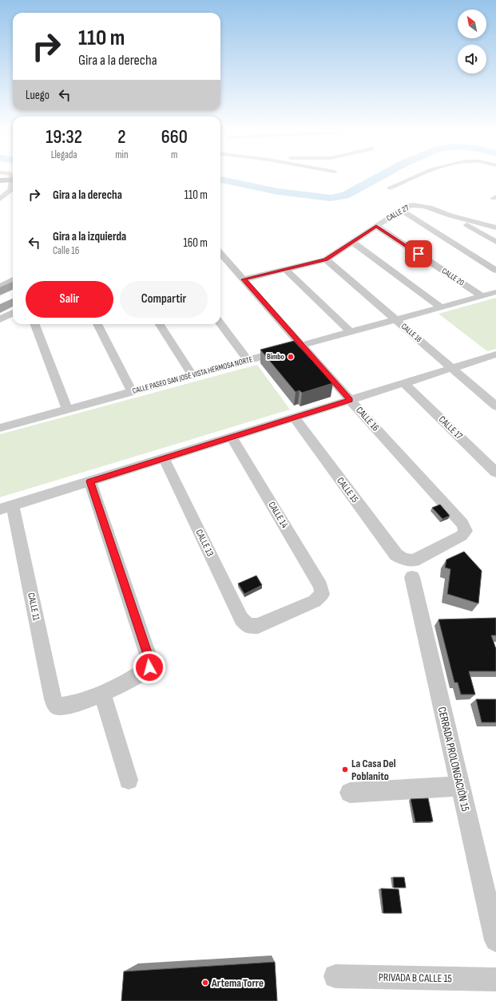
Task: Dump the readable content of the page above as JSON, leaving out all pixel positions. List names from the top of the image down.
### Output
{
  "streets": {
    "street": [
      "CALLE 27",
      "CALLE 20",
      "CALLE 18",
      "CALLE PASEO SAN JOSÉ VISTA HERMOSA NORTE",
      "CALLE 16",
      "CALLE 17",
      "CALLE 15",
      "CALLE 14",
      "CALLE 13",
      "CALLE 11",
      "CERRADA PROLONGACIÓN 15",
      "PRIVADA B CALLE 15"
    ]
  },
  "crossings": [
    ["CALLE 27", "CALLE 20"],
    ["CALLE 27", "CALLE 18"],
    ["CALLE 27", "CALLE 16"],
    ["CALLE 20", "CALLE PASEO SAN JOSÉ VISTA HERMOSA NORTE"],
    ["CALLE 18", "CALLE PASEO SAN JOSÉ VISTA HERMOSA NORTE"],
    ["CALLE PASEO SAN JOSÉ VISTA HERMOSA NORTE", "CALLE 16"],
    ["CALLE 16", "CALLE 15"],
    ["CALLE 14", "CALLE 13"]
  ],
  "places": ["Bimbo", "La Casa Del Poblanito", "Artema Torre"],
  "north": "top left",
  "page": {
    "turn": ["110 m", "Gira a la derecha"],
    "then": "Luego",
    "eta": [
      "19:32",
      "Llegada",
      "2",
      "min",
      "660",
      "m"
    ],
    "list": [
      {
        "name": "Gira a la derecha",
        "value": "110 m"
      },
      {
        "name": "Gira a la izquierda",
        "note": "Calle 16",
        "value": "160 m"
      }
    ],
    "buttons": ["Salir", "Compartir"]
  }
}
